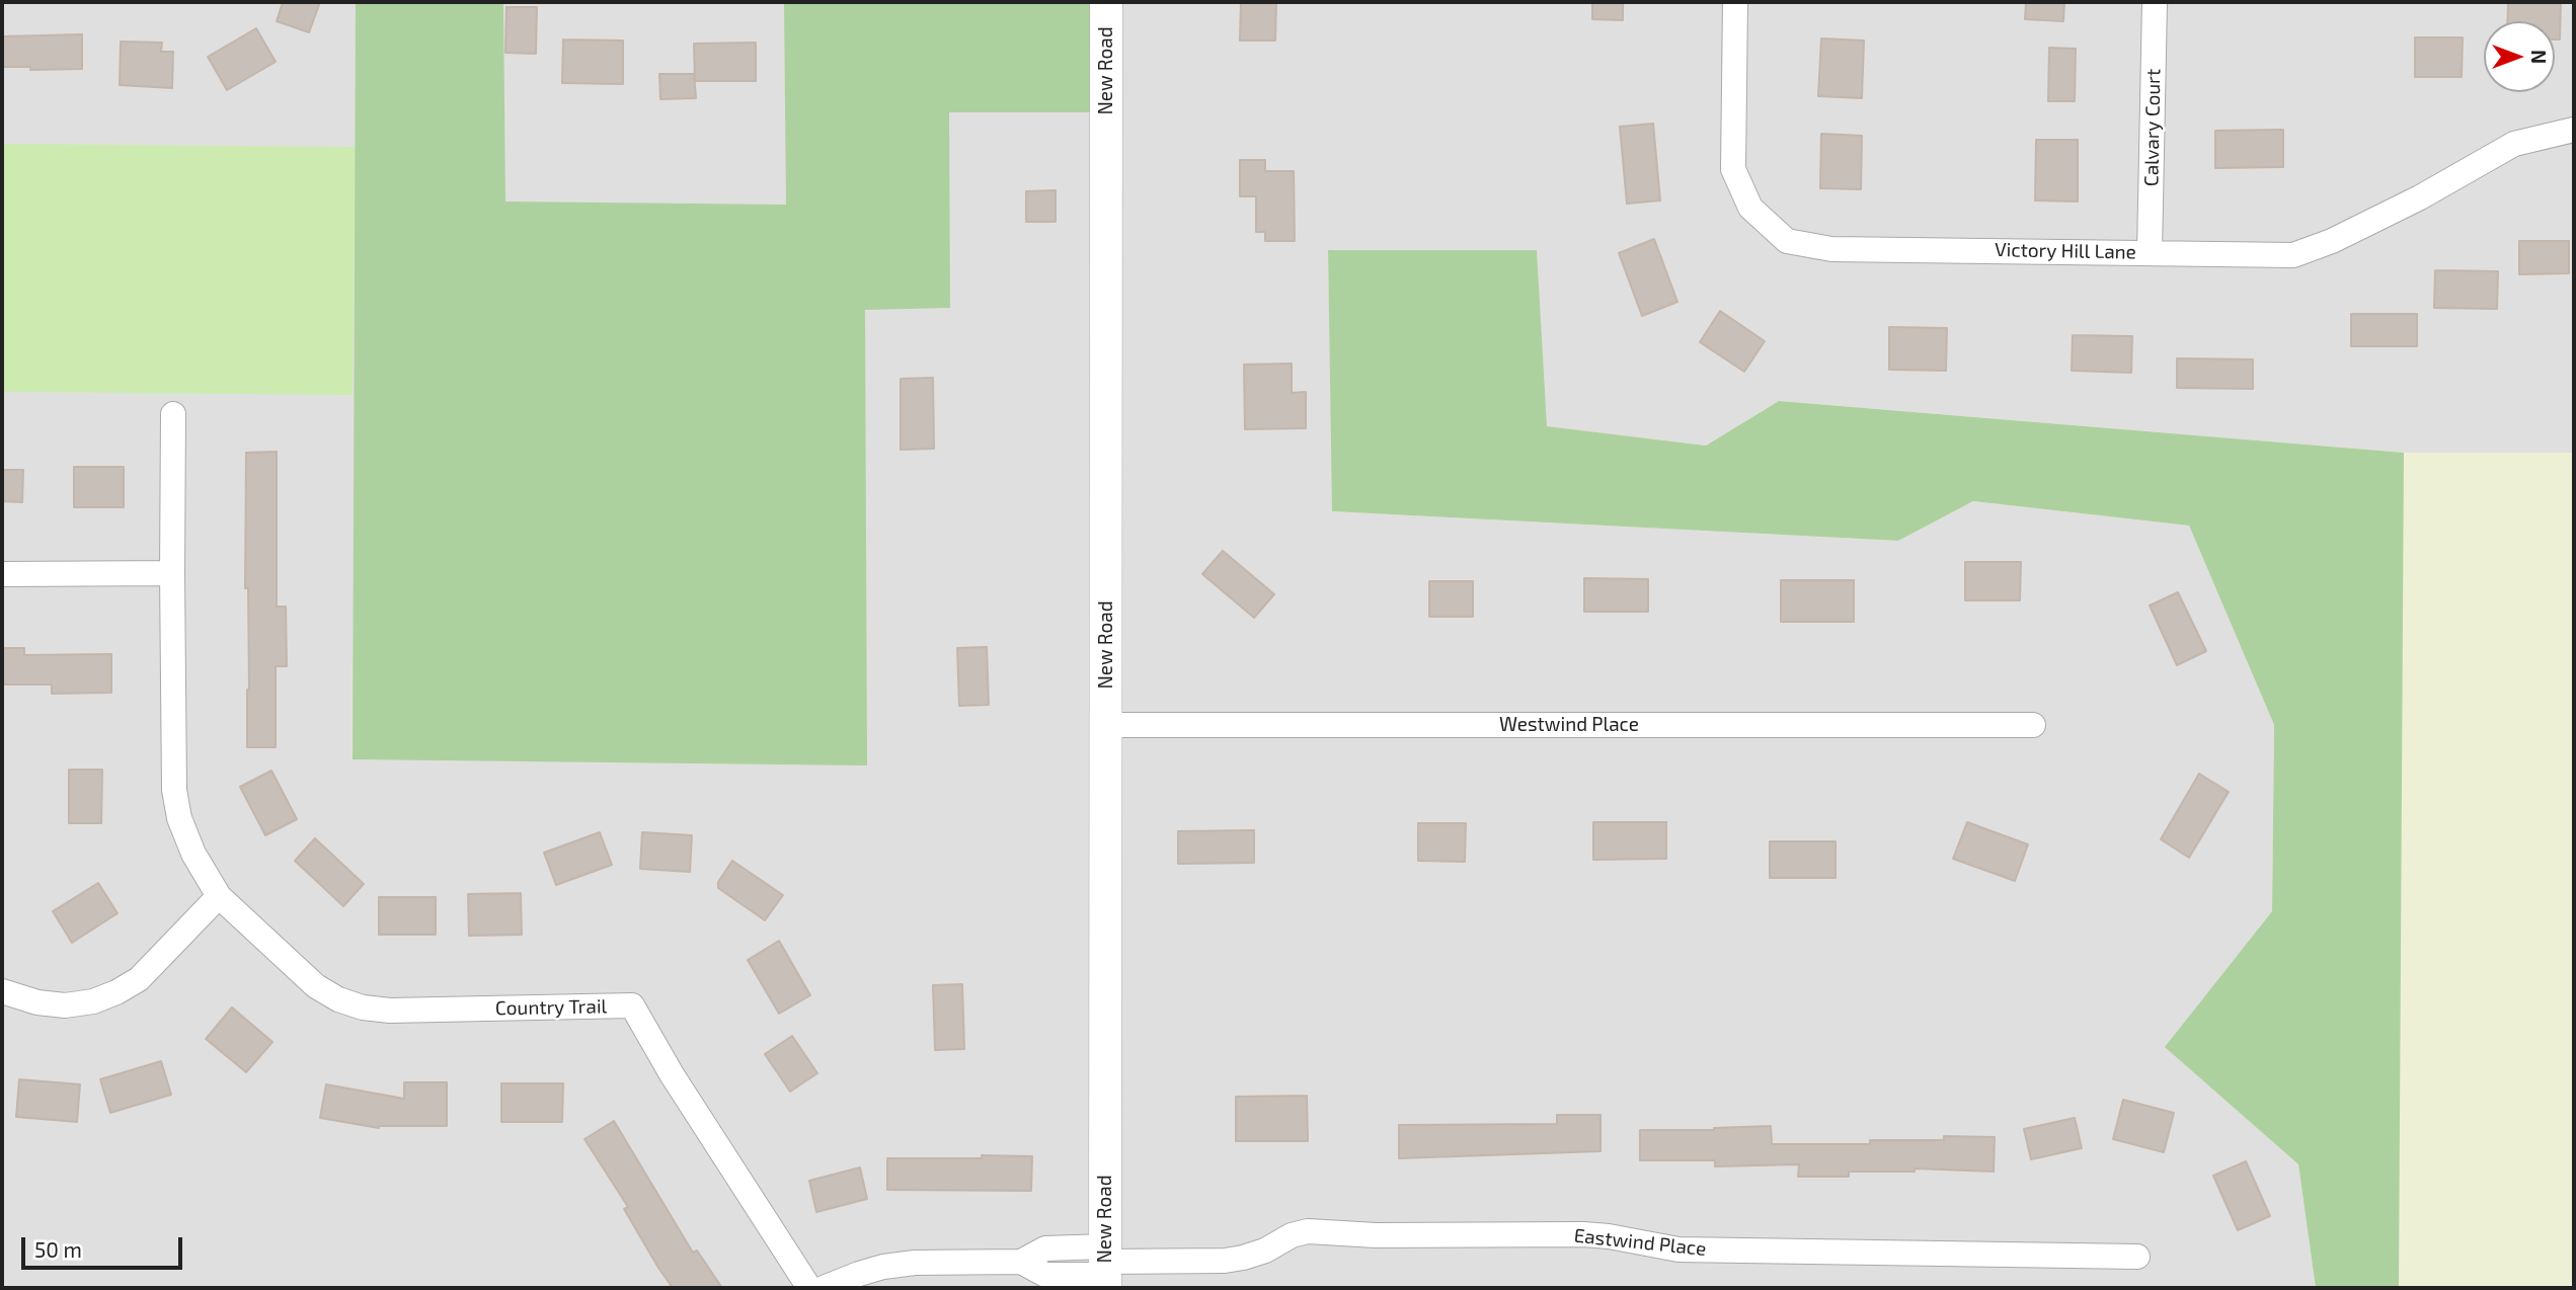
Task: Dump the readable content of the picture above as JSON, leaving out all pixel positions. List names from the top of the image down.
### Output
{
  "streets": {
    "street": [
      "New Road",
      "Calvary Court",
      "Victory Hill Lane",
      "Westwind Place",
      "Country Trail",
      "Eastwind Place"
    ]
  },
  "crossings": [
    ["New Road", "Westwind Place"],
    ["New Road", "Eastwind Place"],
    ["Calvary Court", "Victory Hill Lane"]
  ],
  "scale_bar": "50 m",
  "north": "right"
}
